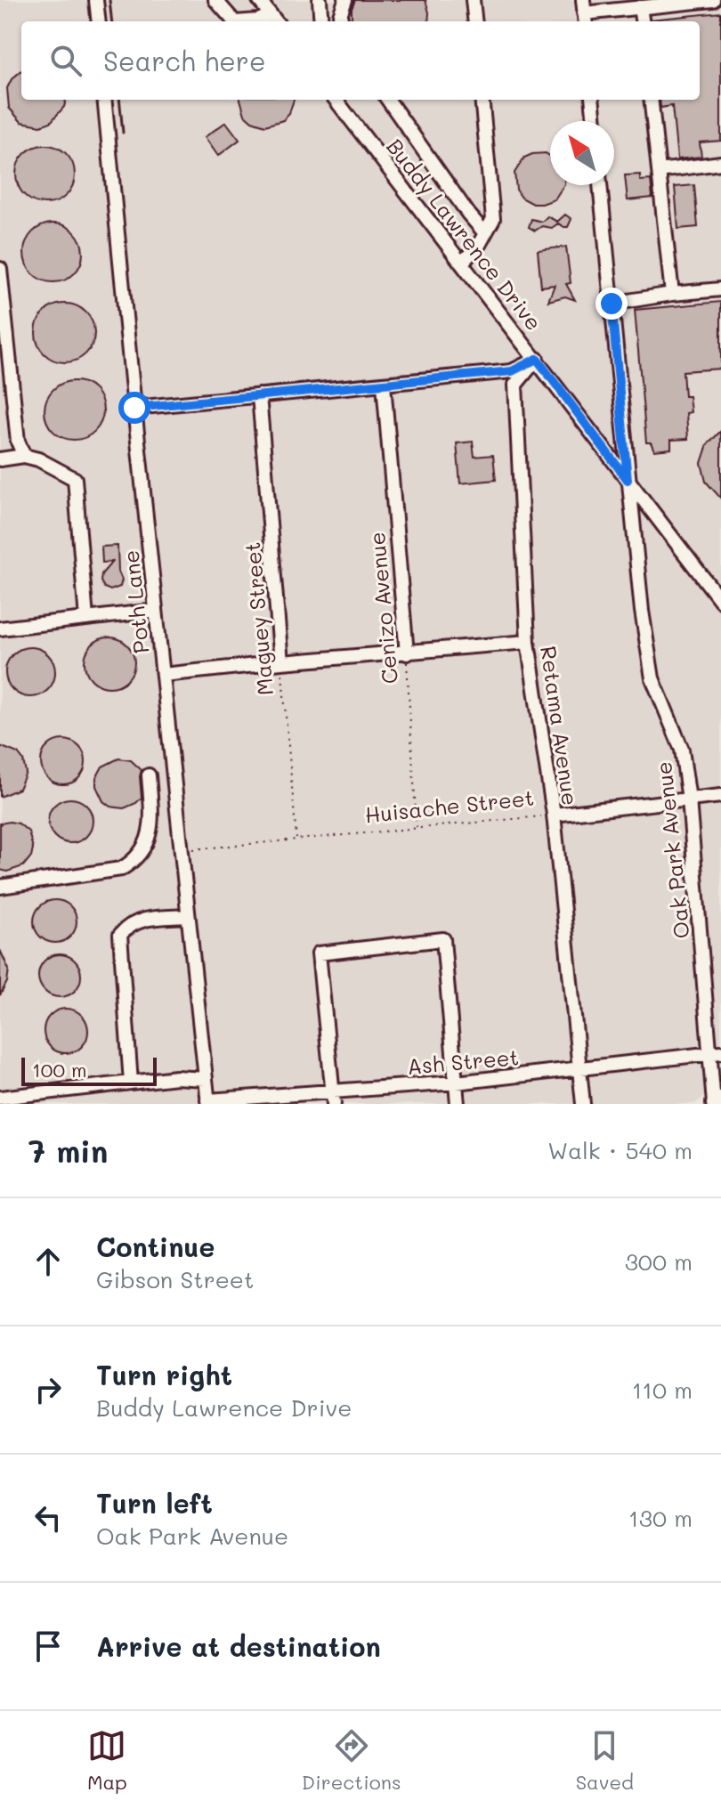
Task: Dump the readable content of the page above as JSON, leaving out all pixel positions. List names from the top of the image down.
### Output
{
  "streets": {
    "street": [
      "Buddy Lawrence Drive",
      "Poth Lane",
      "Cenizo Avenue",
      "Maguey Street",
      "Retama Avenue",
      "Huisache Street",
      "Oak Park Avenue",
      "Ash Street"
    ]
  },
  "crossings": [
    ["Buddy Lawrence Drive", "Retama Avenue"],
    ["Buddy Lawrence Drive", "Oak Park Avenue"],
    ["Poth Lane", "Huisache Street"],
    ["Poth Lane", "Ash Street"],
    ["Cenizo Avenue", "Huisache Street"],
    ["Maguey Street", "Huisache Street"],
    ["Retama Avenue", "Huisache Street"],
    ["Retama Avenue", "Ash Street"],
    ["Huisache Street", "Oak Park Avenue"],
    ["Oak Park Avenue", "Ash Street"]
  ],
  "scale_bar": "100 m",
  "north": "top left",
  "page": {
    "search": "Search here",
    "scale": "100 m",
    "heading": ["7 min", "Walk · 540 m"],
    "list": [
      ["Continue", "Gibson Street", "300 m"],
      ["Turn right", "Buddy Lawrence Drive", "110 m"],
      ["Turn left", "Oak Park Avenue", "130 m"],
      "Arrive at destination"
    ],
    "nav": ["Map", "Directions", "Saved"]
  }
}
